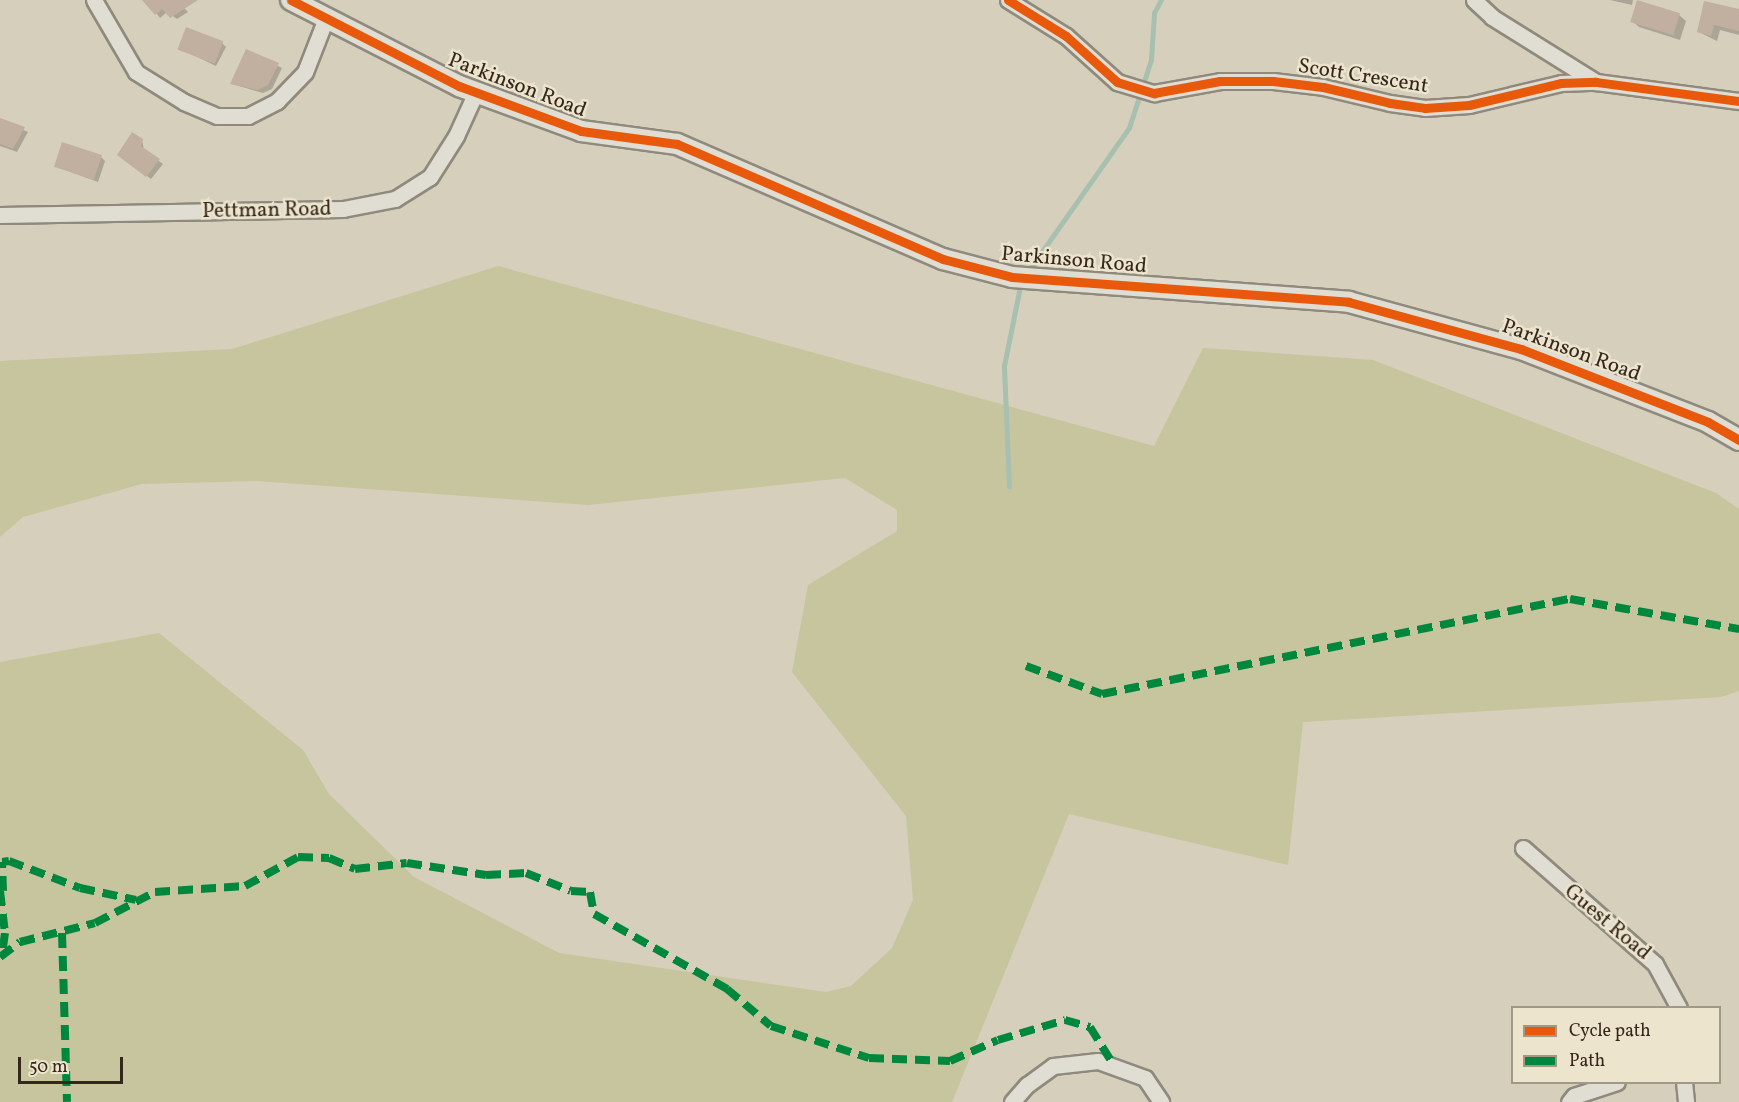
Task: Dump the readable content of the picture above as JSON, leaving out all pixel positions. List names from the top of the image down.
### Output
{
  "streets": {
    "street": [
      "Scott Crescent",
      "Parkinson Road",
      "Pettman Road",
      "Guest Road"
    ]
  },
  "crossings": [
    ["Parkinson Road", "Pettman Road"]
  ],
  "legend": ["Cycle path", "Path"],
  "scale_bar": "50 m"
}
